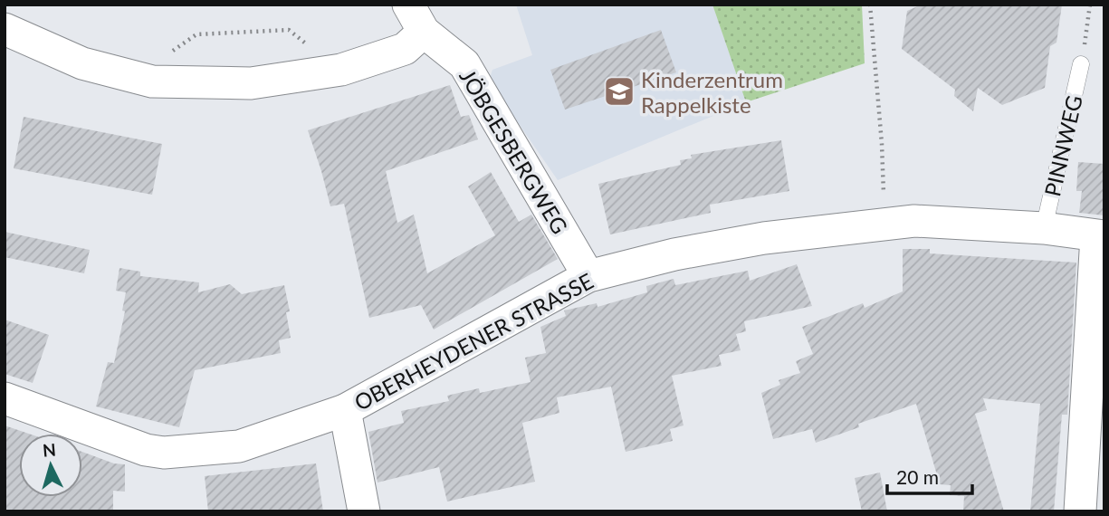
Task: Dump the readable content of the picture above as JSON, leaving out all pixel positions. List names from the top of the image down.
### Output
{
  "streets": {
    "street": ["JÖBGESBERGWEG", "OBERHEYDENER STRASSE"],
    "lane": ["PINNWEG"]
  },
  "crossings": [
    ["PINNWEG", "OBERHEYDENER STRASSE"],
    ["JÖBGESBERGWEG", "OBERHEYDENER STRASSE"]
  ],
  "places": {
    "school or university": ["Kinderzentrum Rappelkiste"]
  },
  "scale_bar": "20 m",
  "north": "top"
}
